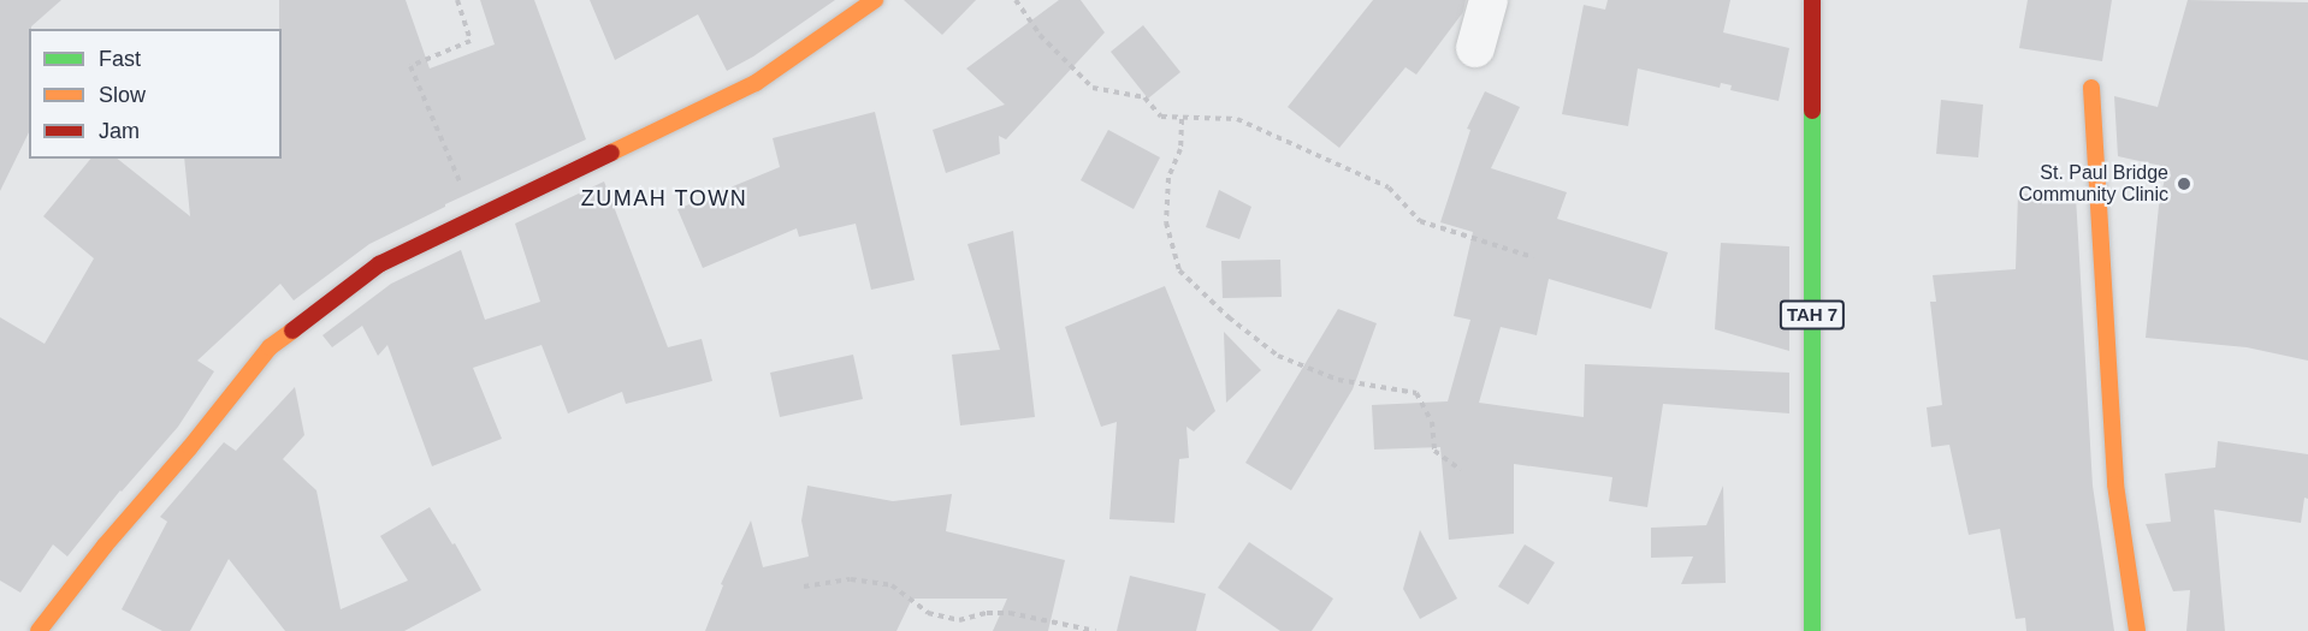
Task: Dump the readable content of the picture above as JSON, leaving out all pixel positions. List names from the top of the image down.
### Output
{
  "streets": {
    "main road": ["TAH 7"]
  },
  "districts": ["ZUMAH TOWN"],
  "places": ["St. Paul Bridge Community Clinic"],
  "legend": ["Fast", "Slow", "Jam"]
}
